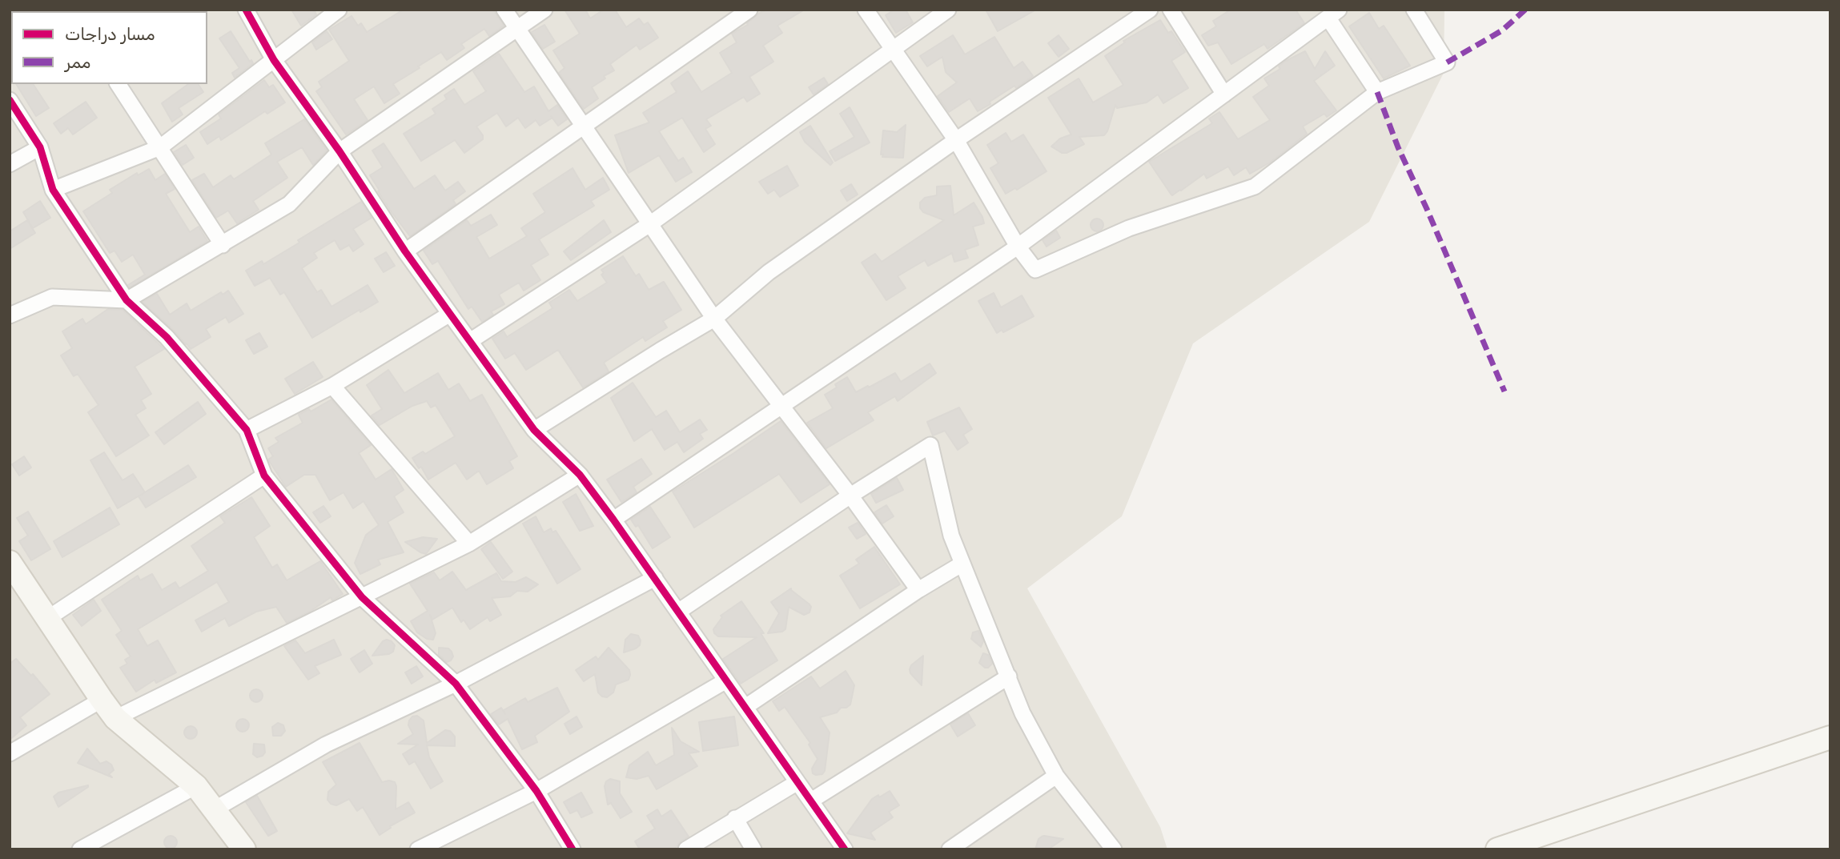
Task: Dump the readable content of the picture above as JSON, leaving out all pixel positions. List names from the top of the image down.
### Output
{
  "legend": ["مسار دراجات", "ممر"]
}
